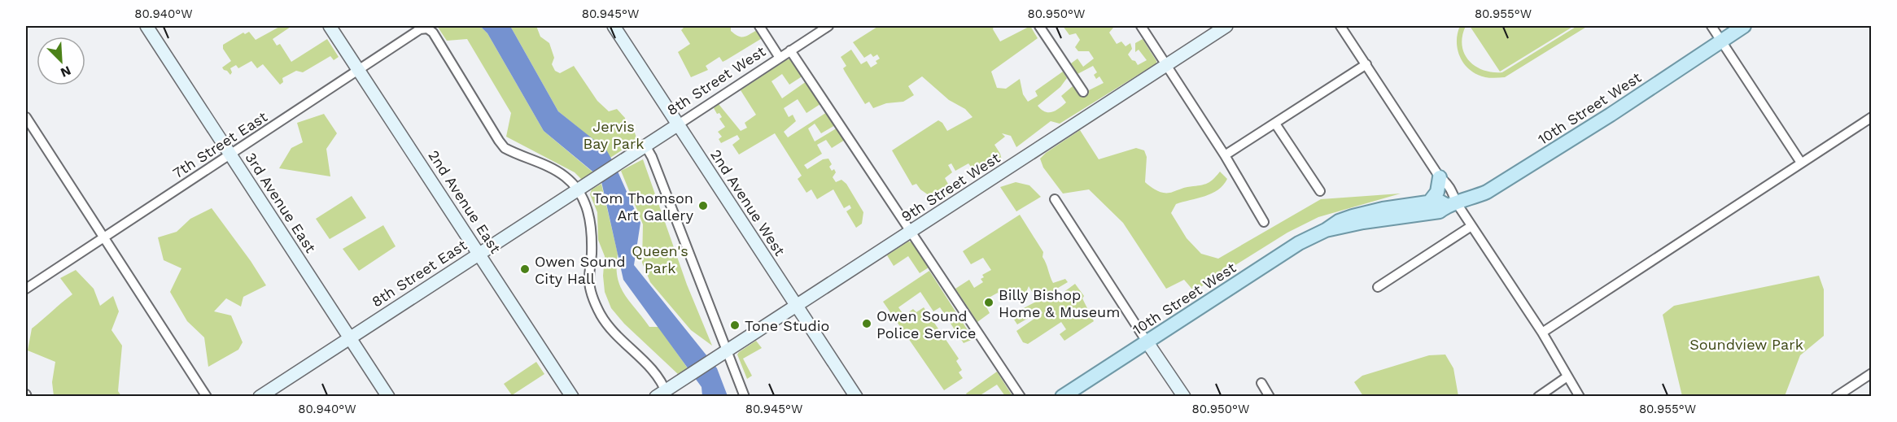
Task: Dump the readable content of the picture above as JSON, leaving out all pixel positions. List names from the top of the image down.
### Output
{
  "streets": {
    "main road": ["10th Street West"],
    "street": [
      "8th Street West",
      "7th Street East",
      "9th Street West",
      "2nd Avenue East",
      "3rd Avenue East",
      "2nd Avenue West",
      "8th Street East"
    ]
  },
  "crossings": [
    ["8th Street West", "2nd Avenue West"],
    ["8th Street West", "8th Street East"],
    ["7th Street East", "2nd Avenue East"],
    ["7th Street East", "3rd Avenue East"],
    ["7th Street East", "8th Street East"],
    ["9th Street West", "2nd Avenue West"],
    ["2nd Avenue East", "8th Street East"],
    ["3rd Avenue East", "8th Street East"]
  ],
  "parks": ["Jervis Bay Park", "Queen's Park", "Soundview Park"],
  "places": [
    "Tom Thomson Art Gallery",
    "Owen Sound City Hall",
    "Billy Bishop Home & Museum",
    "Owen Sound Police Service",
    "Tone Studio"
  ],
  "north": "bottom right",
  "coordinates": [
    "80.940°W",
    "80.945°W",
    "80.950°W",
    "80.955°W"
  ]
}
